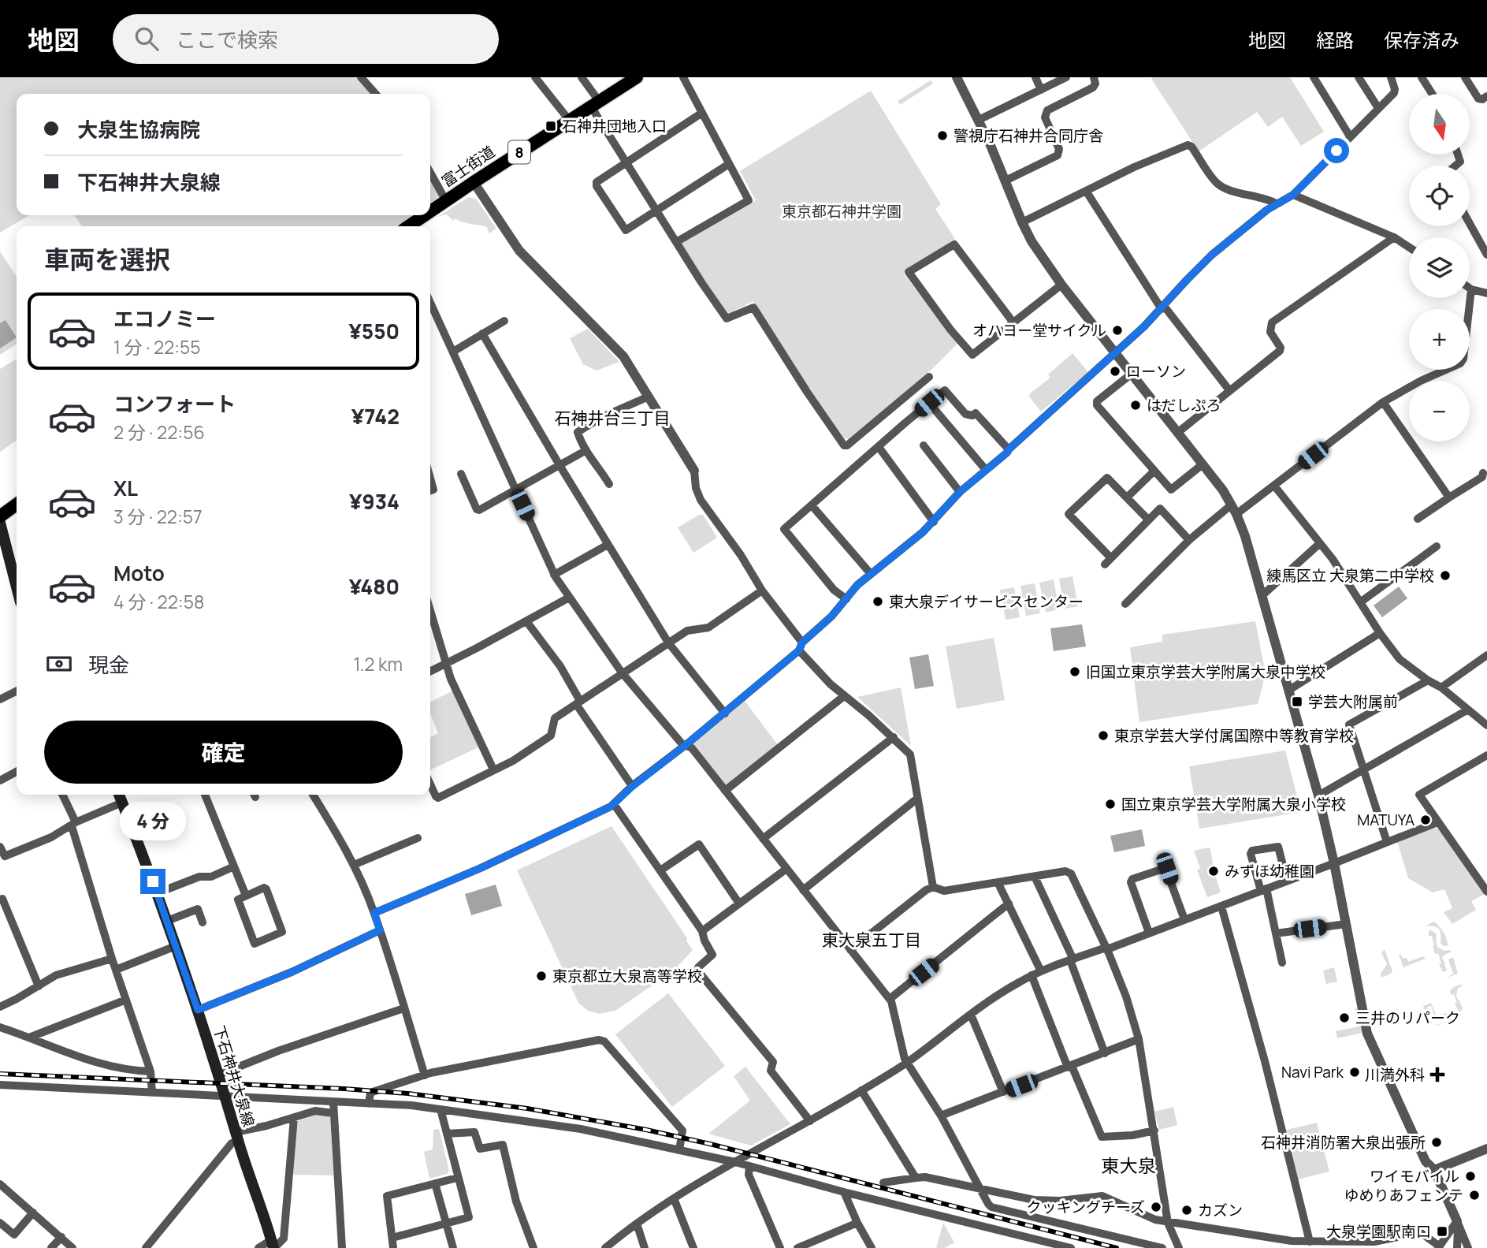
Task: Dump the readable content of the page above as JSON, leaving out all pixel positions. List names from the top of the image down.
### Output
{
  "streets": {
    "main road": ["8", "富士街道", "下石神井大泉線"]
  },
  "districts": ["石神井台三丁目", "東大泉五丁目", "東大泉"],
  "parks": ["東京都石神井学園"],
  "places": {
    "transit": ["石神井団地入口", "学芸大附属前", "大泉学園駅南口"],
    "other": [
      "警視庁石神井合同庁舎",
      "オハヨー堂サイクル",
      "ローソン",
      "はだしぷろ",
      "練馬区立 大泉第二中学校",
      "東大泉デイサービスセンター",
      "旧国立東京学芸大学附属大泉中学校",
      "東京学芸大学付属国際中等教育学校",
      "国立東京学芸大学附属大泉小学校",
      "MATUYA",
      "みずほ幼稚園",
      "東京都立大泉高等学校",
      "三井のリパーク",
      "Navi Park",
      "石神井消防署大泉出張所",
      "ワイモバイル",
      "ゆめりあフェンテ",
      "クッキングチーズ",
      "カズン"
    ],
    "health": ["川満外科"]
  },
  "north": "bottom",
  "page": {
    "header": "地図",
    "search": "ここで検索",
    "nav": ["地図", "経路", "保存済み"],
    "map_buttons": ["+", "−"],
    "banner": ["大泉生協病院", "下石神井大泉線"],
    "heading": "車両を選択",
    "list": [
      {
        "name": "エコノミー",
        "note": "1 分 · 22:55",
        "value": "¥550"
      },
      {
        "name": "コンフォート",
        "note": "2 分 · 22:56",
        "value": "¥742"
      },
      {
        "name": "XL",
        "note": "3 分 · 22:57",
        "value": "¥934"
      },
      {
        "name": "Moto",
        "note": "4 分 · 22:58",
        "value": "¥480"
      }
    ],
    "pay": ["現金", "1.2 km"],
    "buttons": "確定",
    "bubble": "4 分"
  }
}
